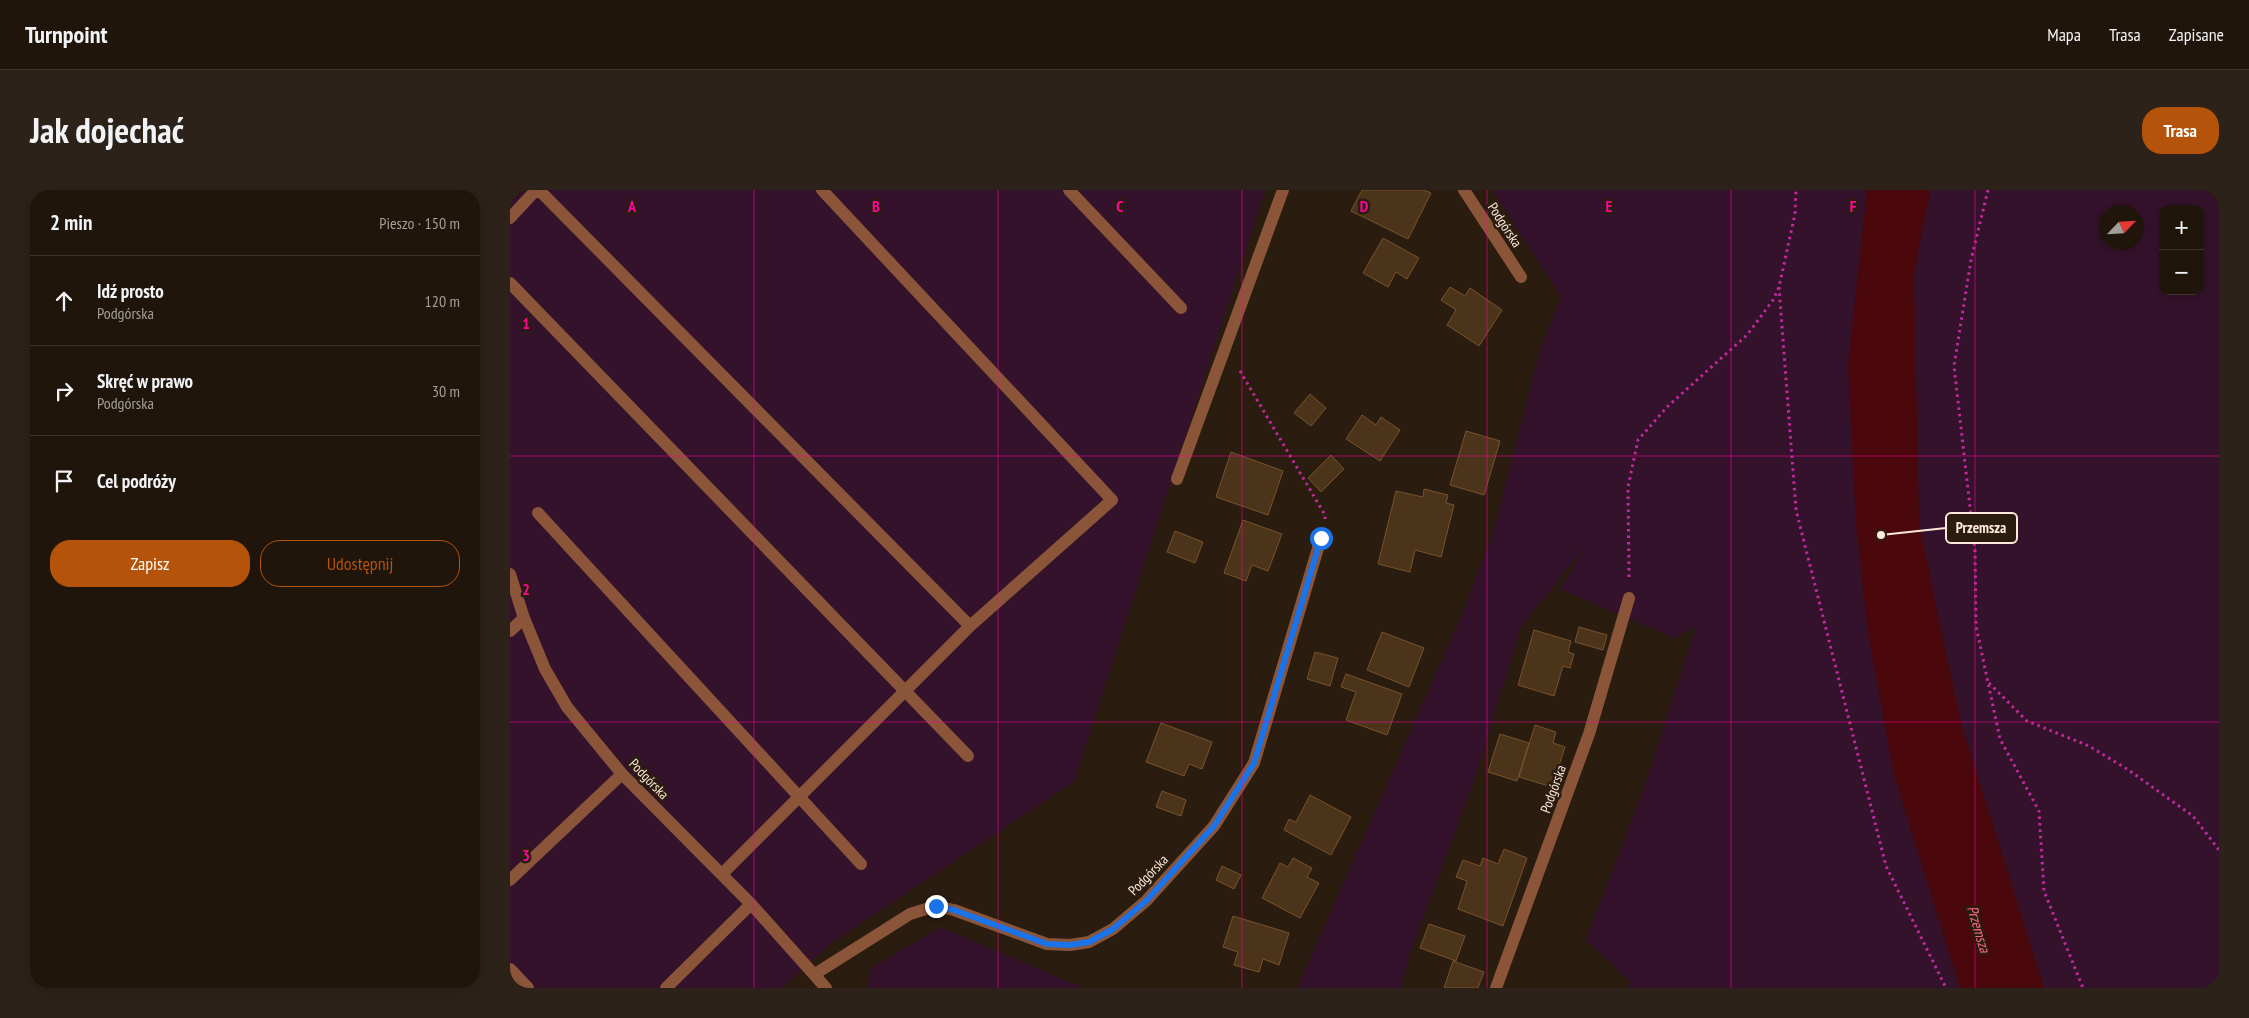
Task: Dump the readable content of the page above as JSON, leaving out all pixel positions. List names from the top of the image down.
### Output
{
  "streets": {
    "street": ["Podgórska"]
  },
  "water": ["Przemsza"],
  "places": ["Przemsza"],
  "north": "top right",
  "page": {
    "header": "Turnpoint",
    "nav": ["Mapa", "Trasa", "Zapisane"],
    "title": "Jak dojechać",
    "buttons": [
      "Trasa",
      ["Zapisz", "Udostępnij"]
    ],
    "heading": ["2 min", "Pieszo · 150 m"],
    "map_buttons": ["+", "−"],
    "list": [
      ["Idź prosto", "Podgórska", "120 m"],
      ["Skręć w prawo", "Podgórska", "30 m"],
      "Cel podróży"
    ]
  },
  "grid": {
    "columns": [
      "A",
      "B",
      "C",
      "D",
      "E",
      "F"
    ],
    "rows": ["1", "2", "3"]
  }
}
